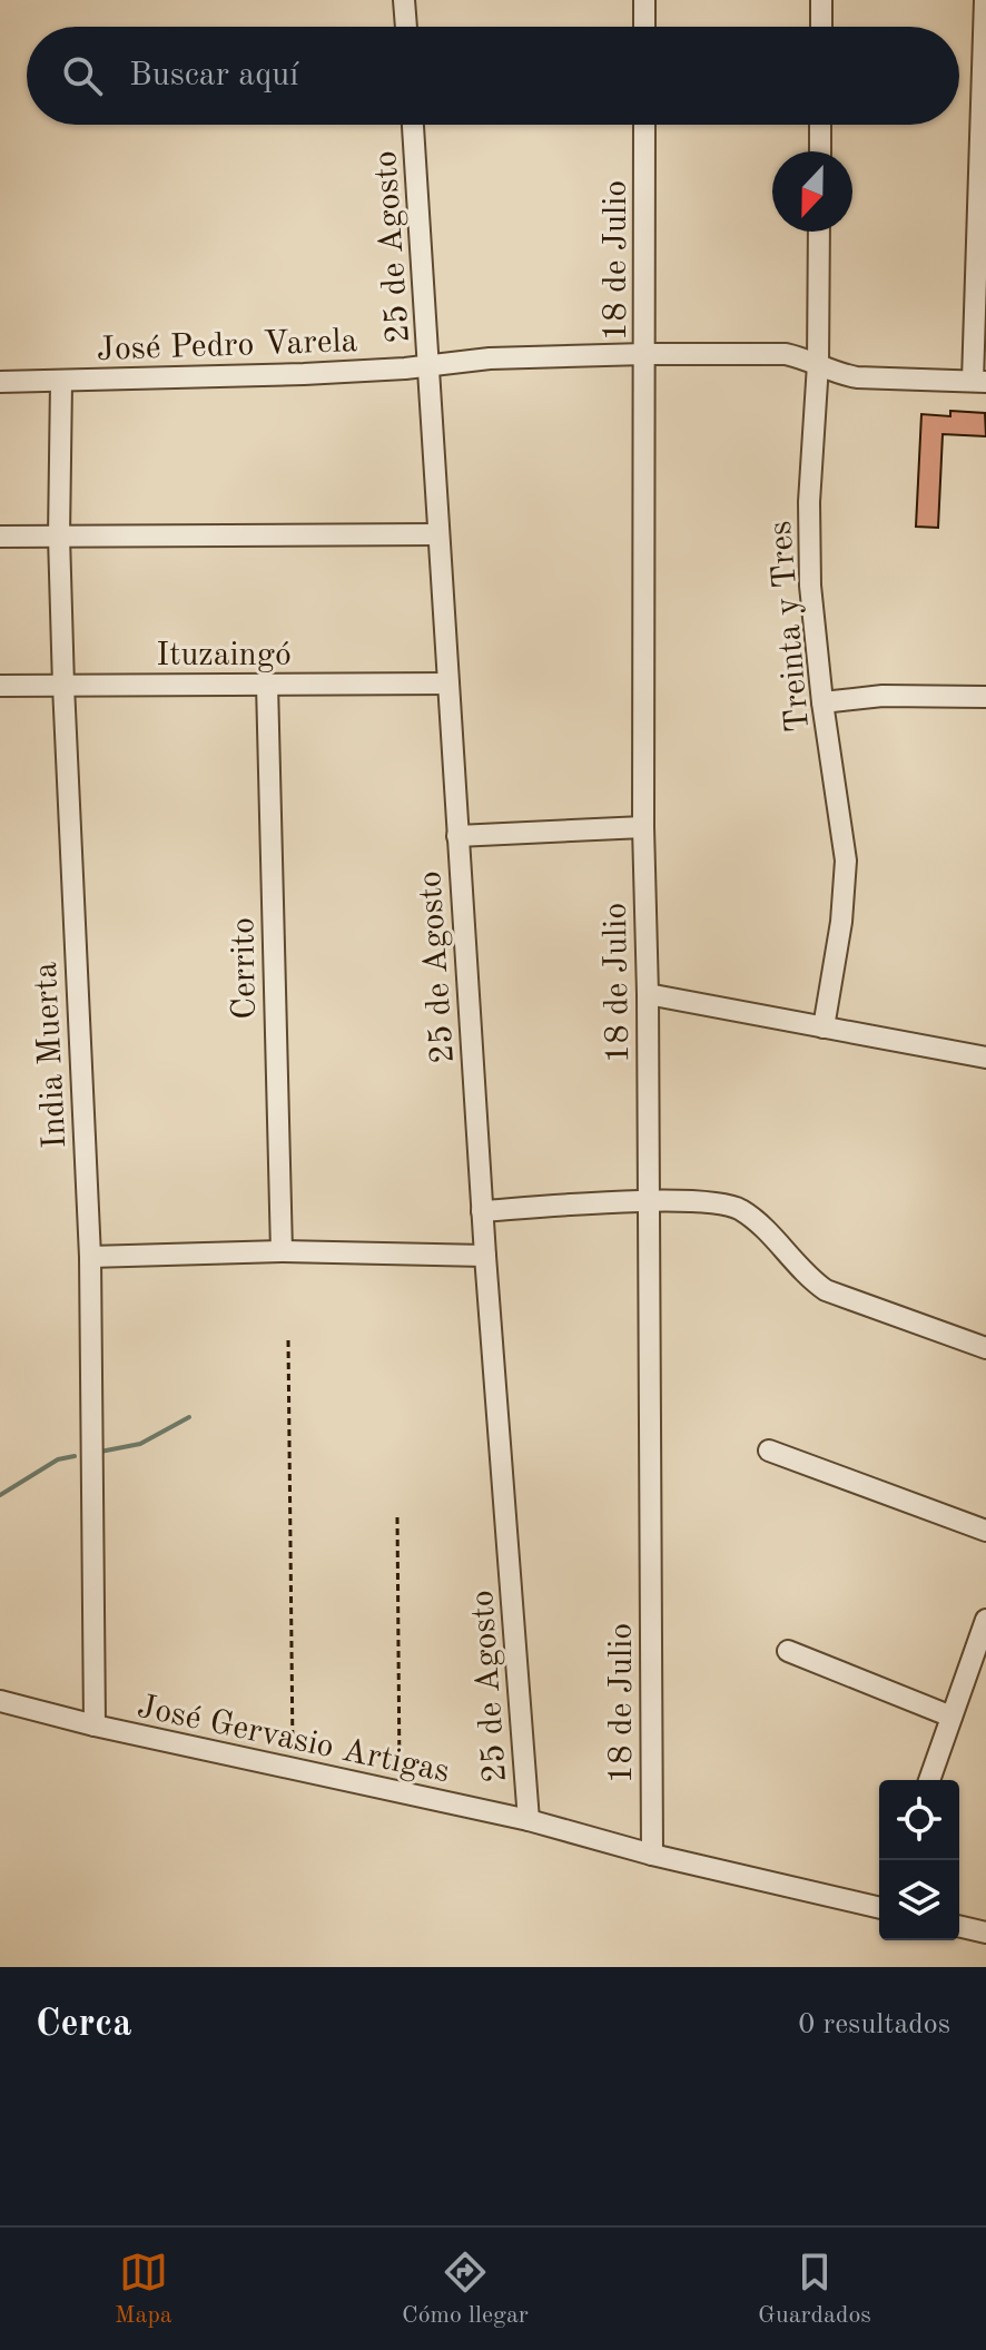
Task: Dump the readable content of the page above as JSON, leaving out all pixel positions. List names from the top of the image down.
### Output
{
  "streets": {
    "street": [
      "25 de Agosto",
      "18 de Julio",
      "José Pedro Varela",
      "Treinta y Tres",
      "Ituzaingó",
      "Cerrito",
      "India Muerta",
      "José Gervasio Artigas"
    ]
  },
  "crossings": [
    ["25 de Agosto", "José Pedro Varela"],
    ["25 de Agosto", "Ituzaingó"],
    ["25 de Agosto", "José Gervasio Artigas"],
    ["18 de Julio", "José Pedro Varela"],
    ["18 de Julio", "José Gervasio Artigas"],
    ["José Pedro Varela", "Treinta y Tres"],
    ["José Pedro Varela", "India Muerta"],
    ["Ituzaingó", "Cerrito"],
    ["Ituzaingó", "India Muerta"],
    ["India Muerta", "José Gervasio Artigas"]
  ],
  "north": "bottom",
  "page": {
    "search": "Buscar aquí",
    "heading": ["Cerca", "0 resultados"],
    "nav": ["Mapa", "Cómo llegar", "Guardados"]
  }
}
